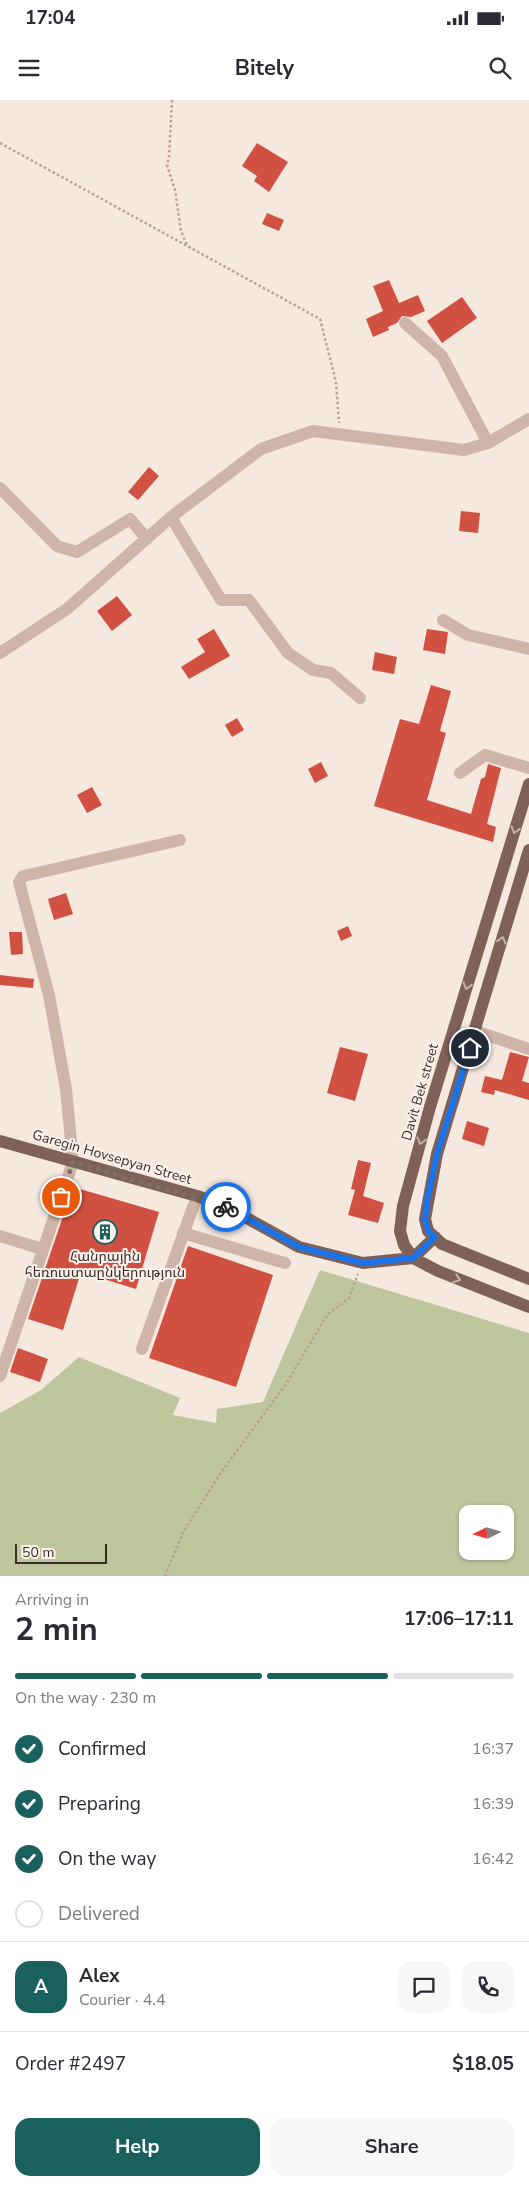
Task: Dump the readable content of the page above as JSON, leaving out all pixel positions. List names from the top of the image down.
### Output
{
  "streets": {
    "main road": ["Davit Bek street", "Garegin Hovsepyan Street"]
  },
  "crossings": [
    ["Davit Bek street", "Garegin Hovsepyan Street"]
  ],
  "places": {
    "building": ["Հանրային հեռուստաընկերություն"]
  },
  "scale_bar": "50 m",
  "north": "left",
  "page": {
    "status": "17:04",
    "header": "Bitely",
    "scale": "50 m",
    "heading": ["2 min", "Arriving in", "17:06–17:11"],
    "panel": [
      "Alex",
      "Courier · 4.4",
      "Order #2497",
      "$18.05"
    ],
    "bar": "On the way · 230 m",
    "list": [
      ["Confirmed", "16:37"],
      ["Preparing", "16:39"],
      ["On the way", "16:42"],
      "Delivered"
    ],
    "round": "A",
    "buttons": ["Help", "Share"]
  }
}
